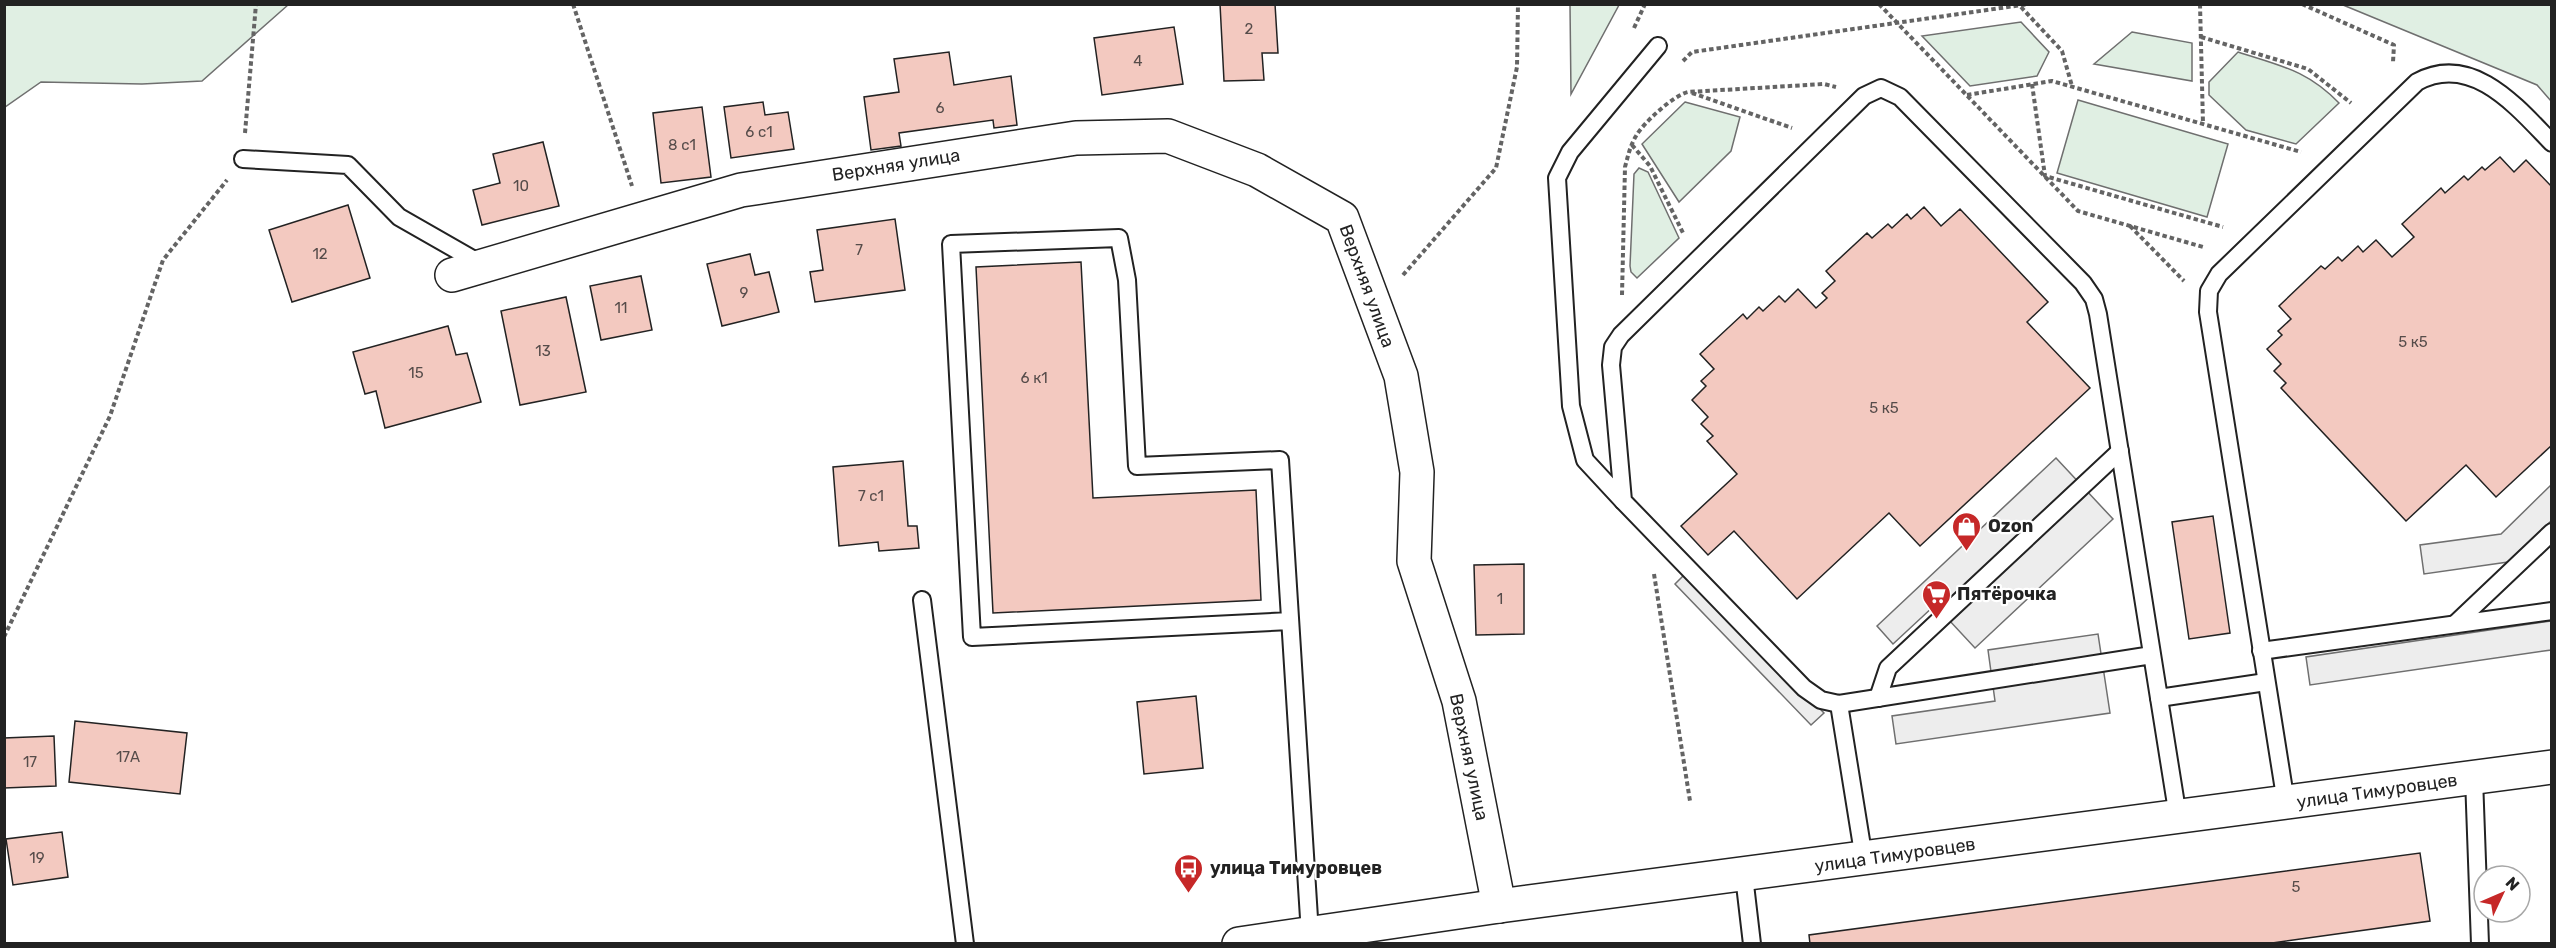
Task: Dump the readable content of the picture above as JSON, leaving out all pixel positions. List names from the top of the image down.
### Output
{
  "streets": {
    "street": ["Верхняя улица", "улица Тимуровцев"]
  },
  "crossings": [
    ["Верхняя улица", "улица Тимуровцев"]
  ],
  "places": {
    "shop": ["Ozon"],
    "supermarket": ["Пятёрочка"],
    "bus stop": ["улица Тимуровцев"]
  },
  "house_numbers": [
    "2",
    "4",
    "6",
    "6 с1",
    "8 с1",
    "10",
    "7",
    "12",
    "9",
    "11",
    "5 к5",
    "13",
    "15",
    "6 к1",
    "5 к5",
    "7 с1",
    "1",
    "17А",
    "17",
    "19",
    "5"
  ],
  "north": "top right"
}
